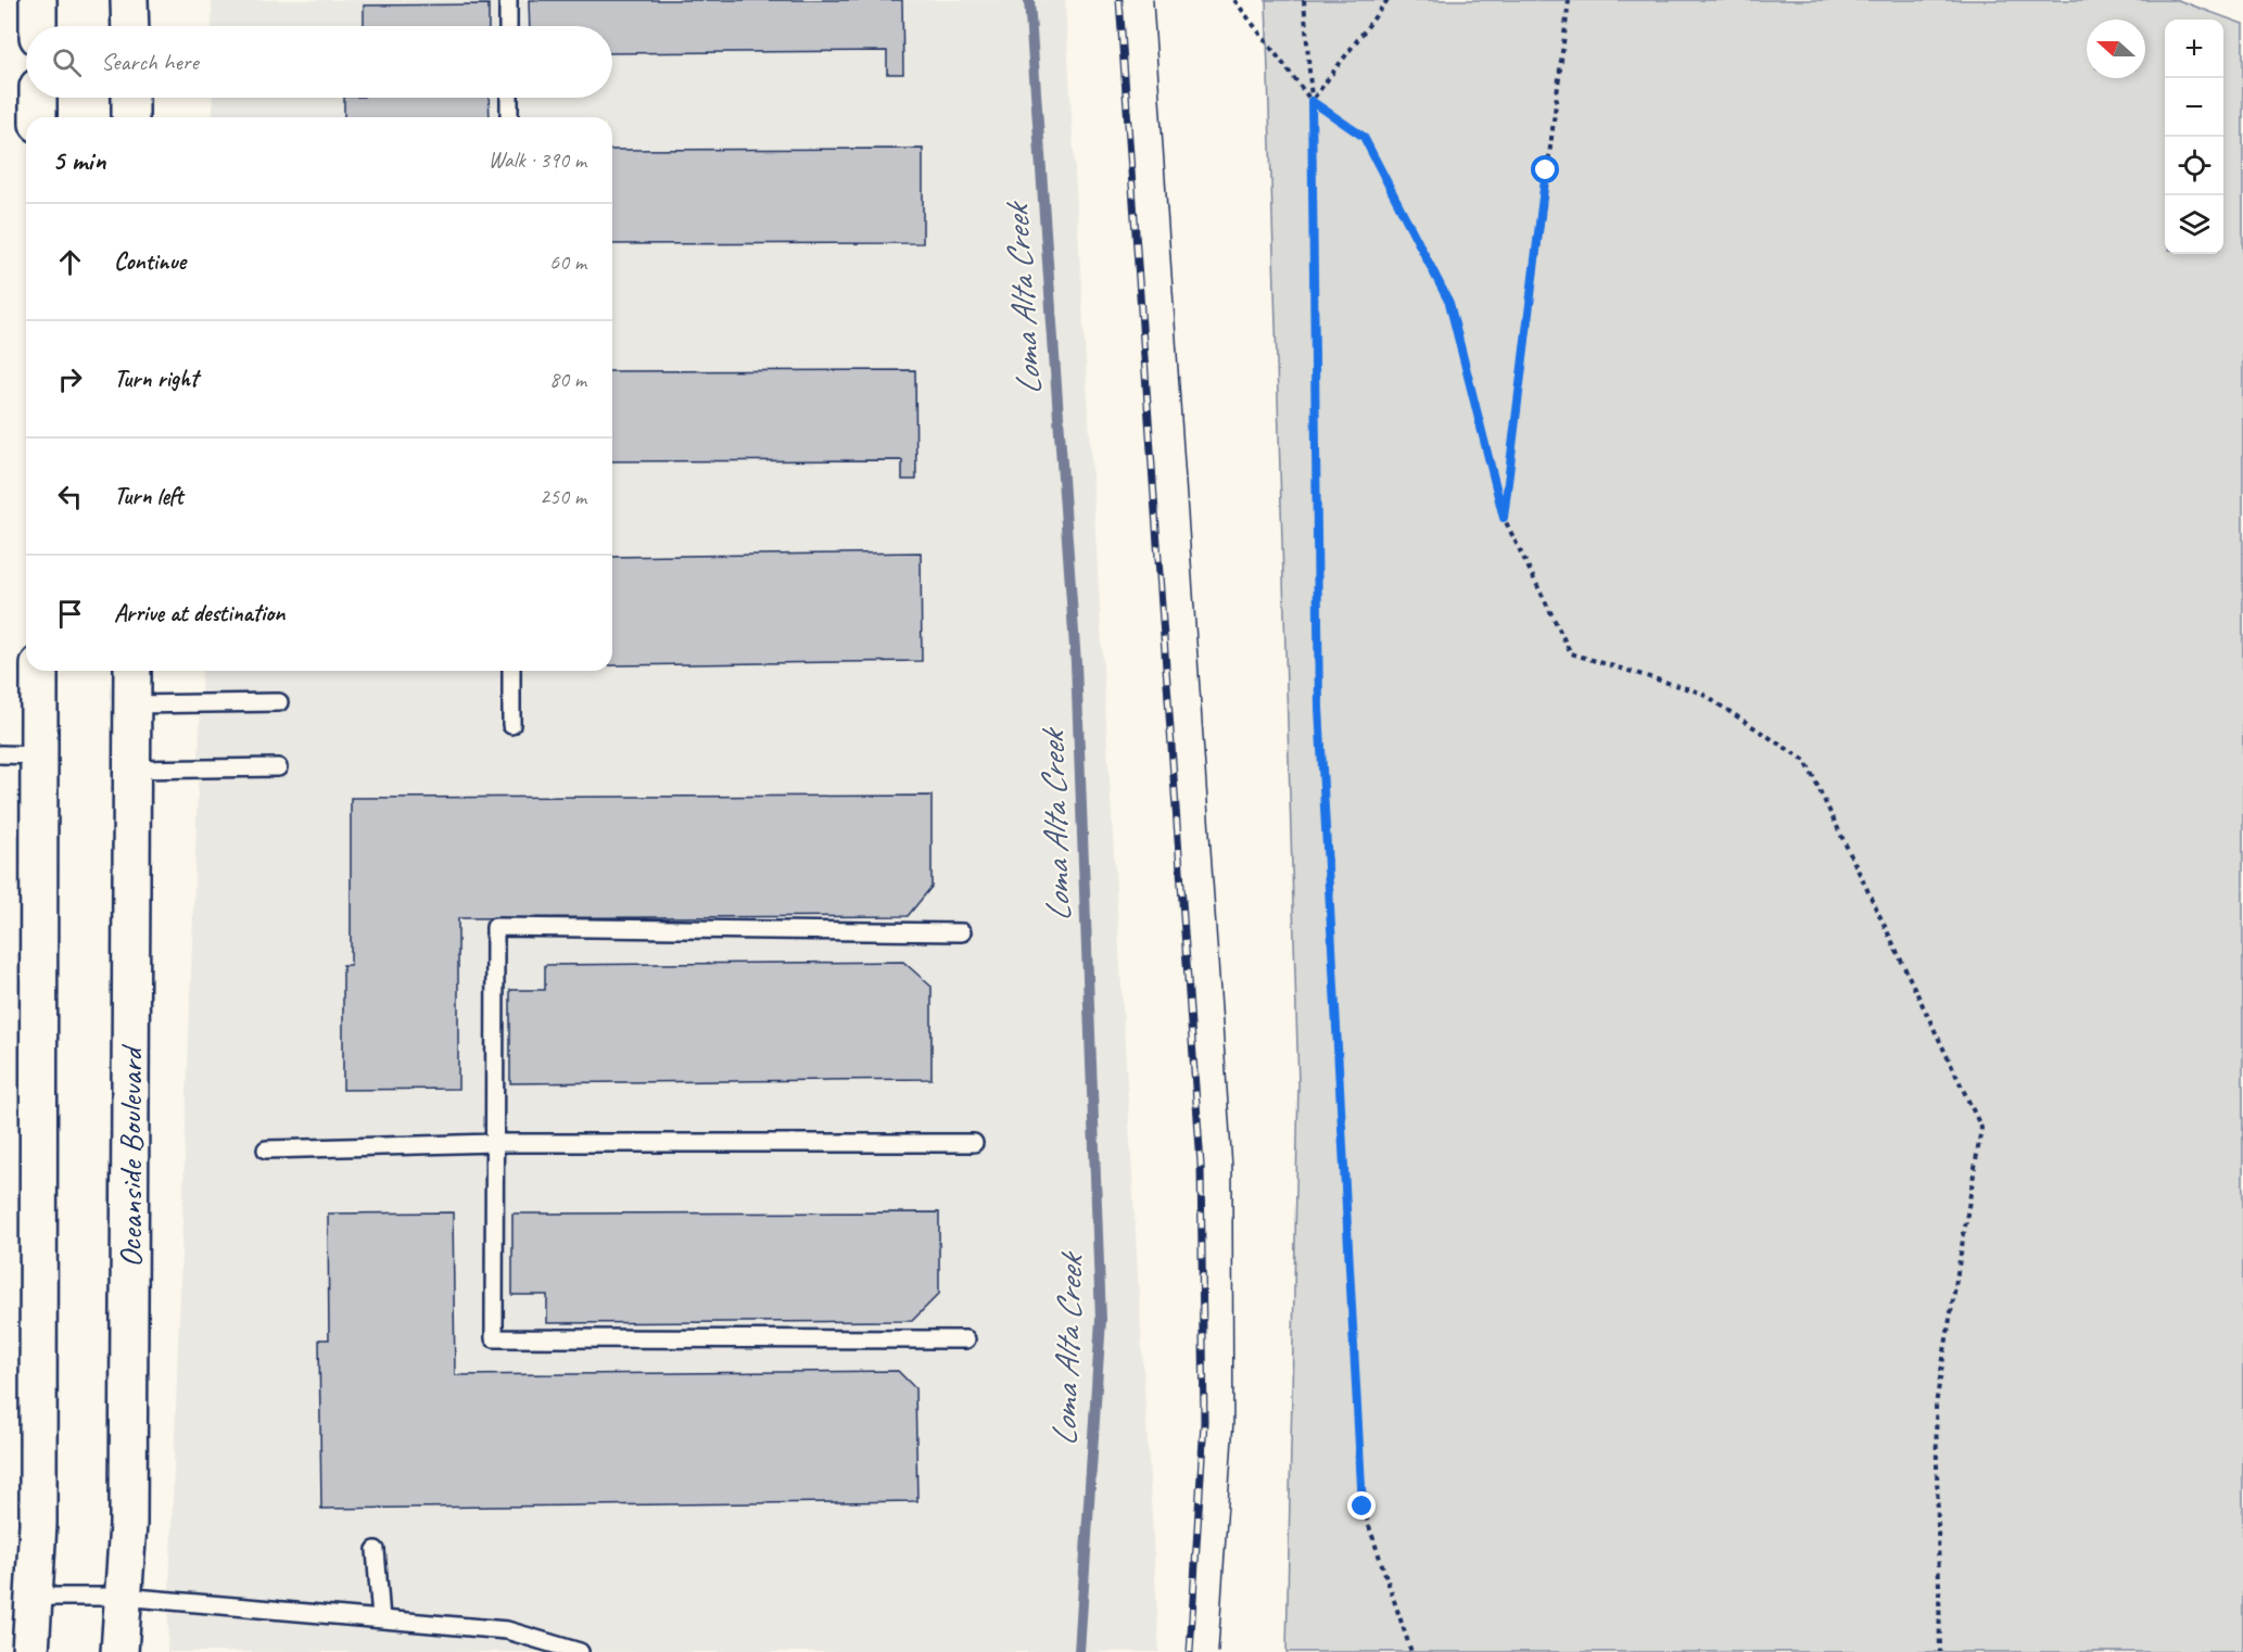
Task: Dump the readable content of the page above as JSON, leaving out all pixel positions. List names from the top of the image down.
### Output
{
  "streets": {
    "main road": ["Oceanside Boulevard"]
  },
  "water": ["Loma Alta Creek"],
  "north": "left",
  "page": {
    "map_buttons": ["+", "−"],
    "search": "Search here",
    "heading": ["5 min", "Walk · 390 m"],
    "list": [
      ["Continue", "60 m"],
      ["Turn right", "80 m"],
      ["Turn left", "250 m"],
      "Arrive at destination"
    ]
  }
}
